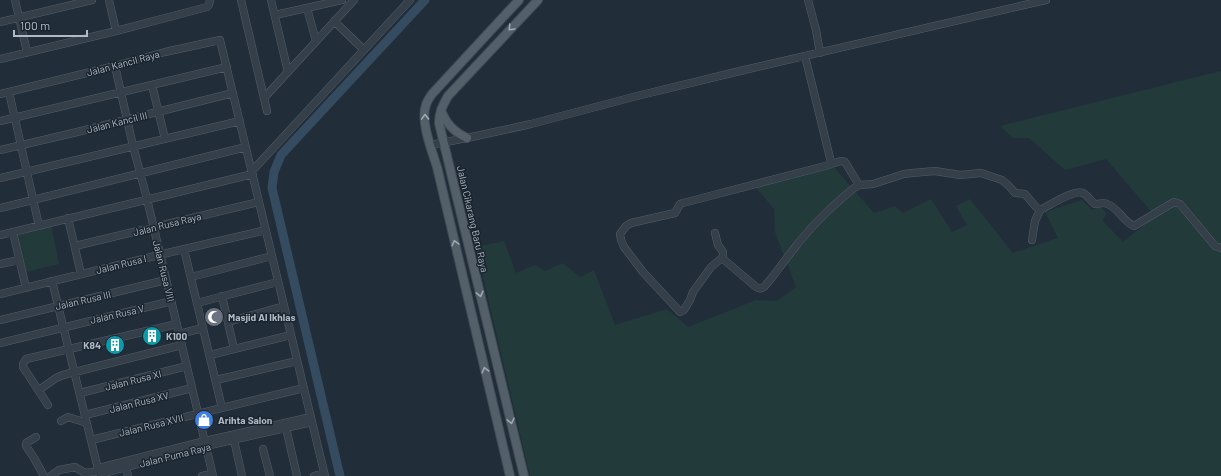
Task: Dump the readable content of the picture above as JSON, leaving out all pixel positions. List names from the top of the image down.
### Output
{
  "streets": {
    "main road": ["Jalan Cikarang Baru Raya"],
    "street": [
      "Jalan Kancil Raya",
      "Jalan Kancil III",
      "Jalan Rusa Raya",
      "Jalan Rusa I",
      "Jalan Rusa VIII",
      "Jalan Rusa III",
      "Jalan Rusa V",
      "Jalan Rusa XI",
      "Jalan Rusa XV",
      "Jalan Rusa XVII",
      "Jalan Puma Raya"
    ]
  },
  "crossings": [
    ["Jalan Kancil Raya", "Jalan Rusa VIII"],
    ["Jalan Kancil III", "Jalan Rusa VIII"],
    ["Jalan Rusa Raya", "Jalan Rusa VIII"],
    ["Jalan Rusa I", "Jalan Rusa VIII"],
    ["Jalan Rusa VIII", "Jalan Rusa III"],
    ["Jalan Rusa VIII", "Jalan Rusa V"],
    ["Jalan Rusa VIII", "Jalan Rusa XI"],
    ["Jalan Rusa VIII", "Jalan Rusa XV"],
    ["Jalan Rusa VIII", "Jalan Rusa XVII"],
    ["Jalan Rusa VIII", "Jalan Puma Raya"]
  ],
  "places": {
    "mosque": ["Masjid Al Ikhlas"],
    "building": ["K100", "K84"],
    "shop": ["Arihta Salon"]
  },
  "scale_bar": "100 m"
}
